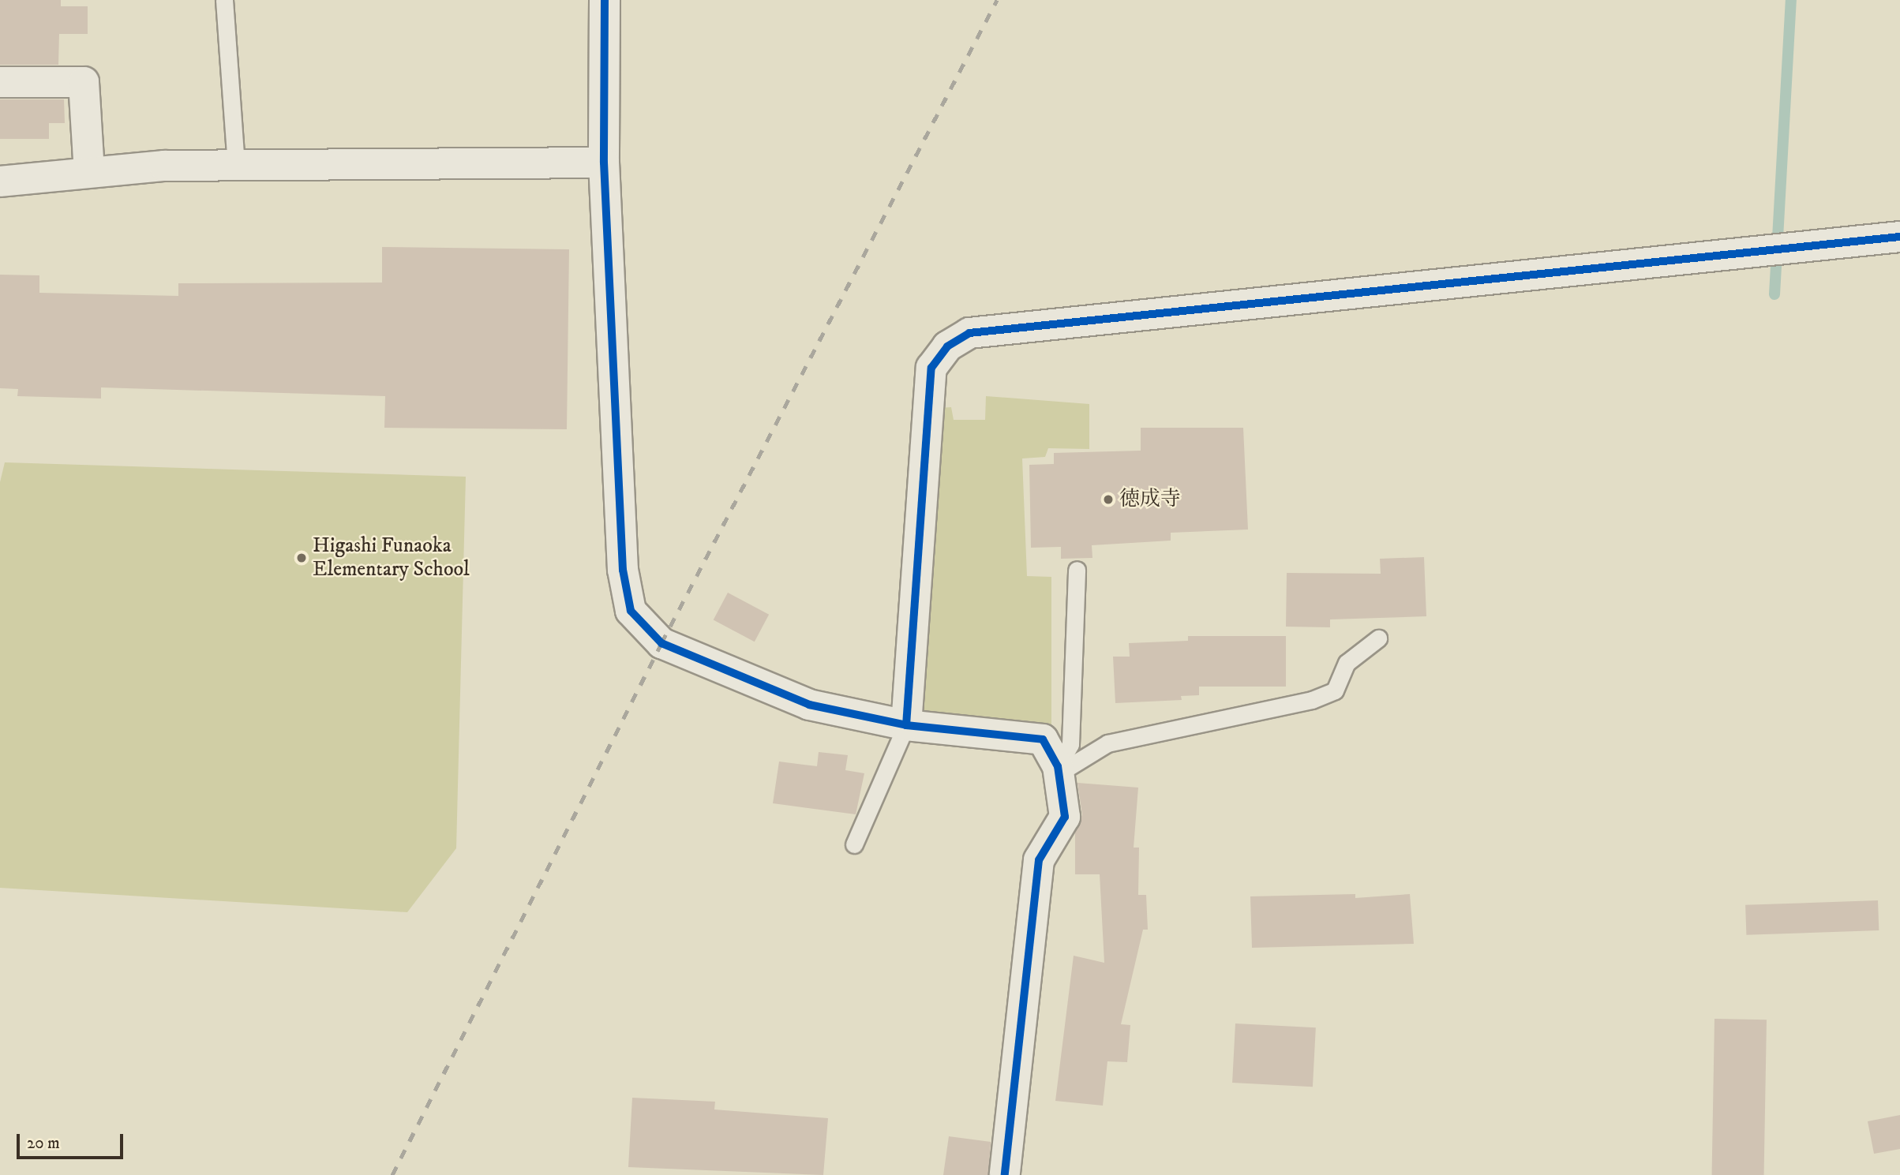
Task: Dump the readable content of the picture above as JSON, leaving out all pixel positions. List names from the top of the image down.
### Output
{
  "places": ["徳成寺", "Higashi Funaoka Elementary School"],
  "scale_bar": "20 m"
}
